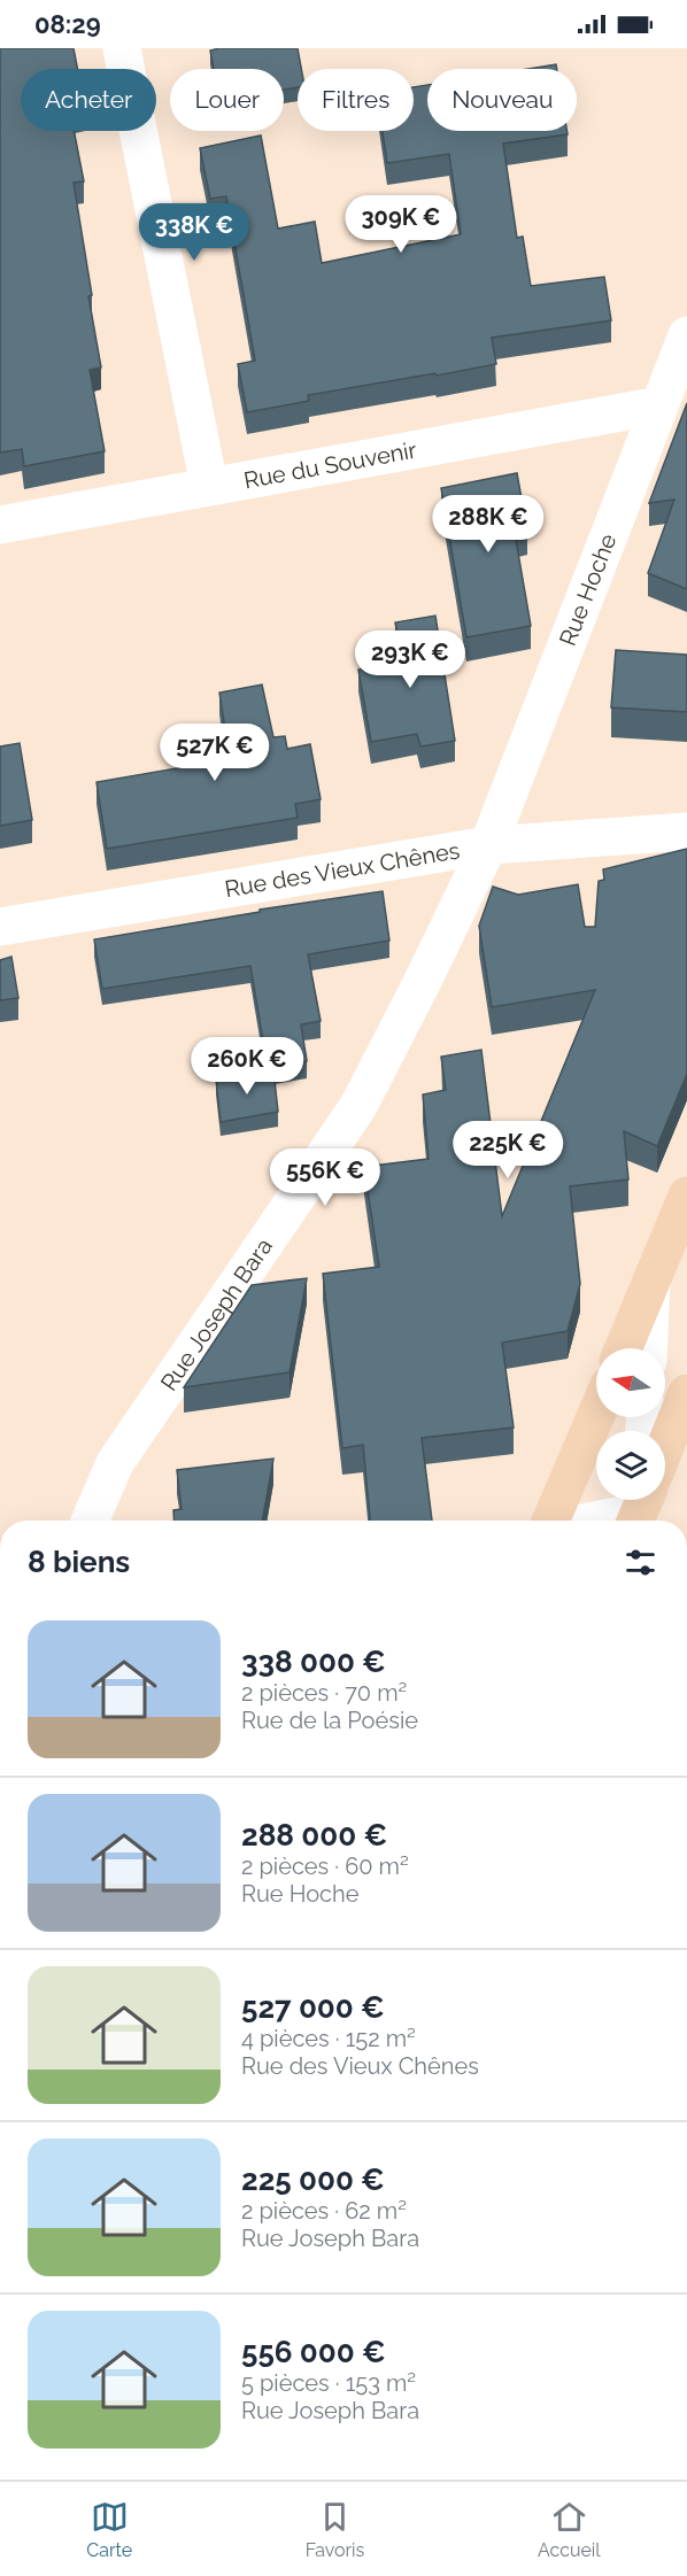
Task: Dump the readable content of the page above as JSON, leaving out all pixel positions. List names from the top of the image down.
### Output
{
  "streets": {
    "street": [
      "Rue du Souvenir",
      "Rue Hoche",
      "Rue des Vieux Chênes",
      "Rue Joseph Bara"
    ]
  },
  "crossings": [
    ["Rue du Souvenir", "Rue Hoche"],
    ["Rue Hoche", "Rue des Vieux Chênes"],
    ["Rue Hoche", "Rue Joseph Bara"],
    ["Rue des Vieux Chênes", "Rue Joseph Bara"]
  ],
  "north": "left",
  "page": {
    "status": "08:29",
    "chip": [
      "Acheter",
      "Louer",
      "Filtres",
      "Nouveau"
    ],
    "price": [
      "309K €",
      "338K €",
      "288K €",
      "293K €",
      "527K €",
      "260K €",
      "225K €",
      "556K €"
    ],
    "heading": "8 biens",
    "list": [
      {
        "name": "338 000 €",
        "note": "2 pièces · 70 m² · Rue de la Poésie"
      },
      {
        "name": "288 000 €",
        "note": "2 pièces · 60 m² · Rue Hoche"
      },
      {
        "name": "527 000 €",
        "note": "4 pièces · 152 m² · Rue des Vieux Chênes"
      },
      {
        "name": "225 000 €",
        "note": "2 pièces · 62 m² · Rue Joseph Bara"
      },
      {
        "name": "556 000 €",
        "note": "5 pièces · 153 m² · Rue Joseph Bara"
      }
    ],
    "tabs": ["Carte", "Favoris", "Accueil"]
  }
}
